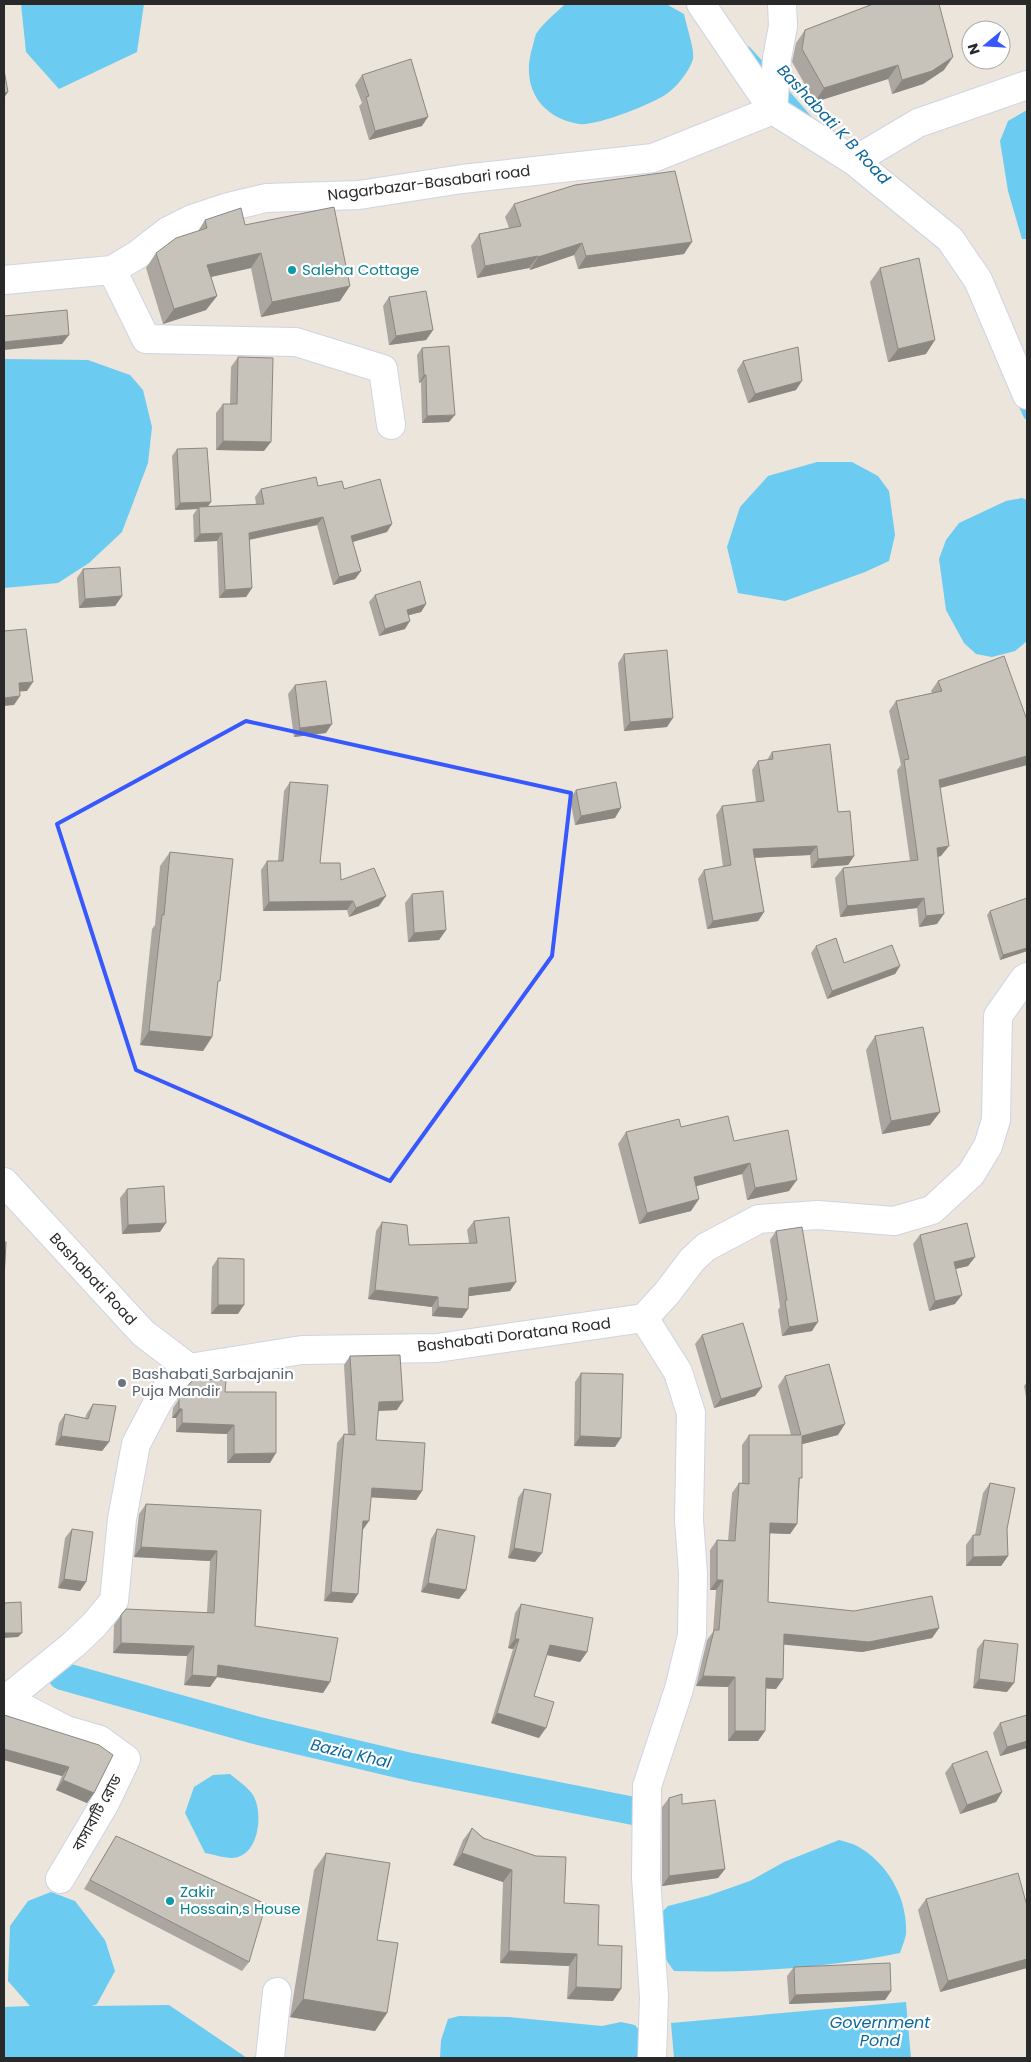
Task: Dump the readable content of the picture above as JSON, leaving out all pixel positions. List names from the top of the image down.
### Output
{
  "streets": {
    "street": [
      "Nagarbazar-Basabari road",
      "Bashabati Road",
      "Bashabati Doratana Road",
      "বাসাবাটি রোড"
    ]
  },
  "crossings": [
    ["Bashabati Road", "Bashabati Doratana Road"]
  ],
  "water": ["Bashabati K B Road", "Bazia Khal", "Government Pond"],
  "places": ["Saleha Cottage", "Bashabati Sarbajanin Puja Mandir", "Zakir Hossain,s House"],
  "north": "left"
}
